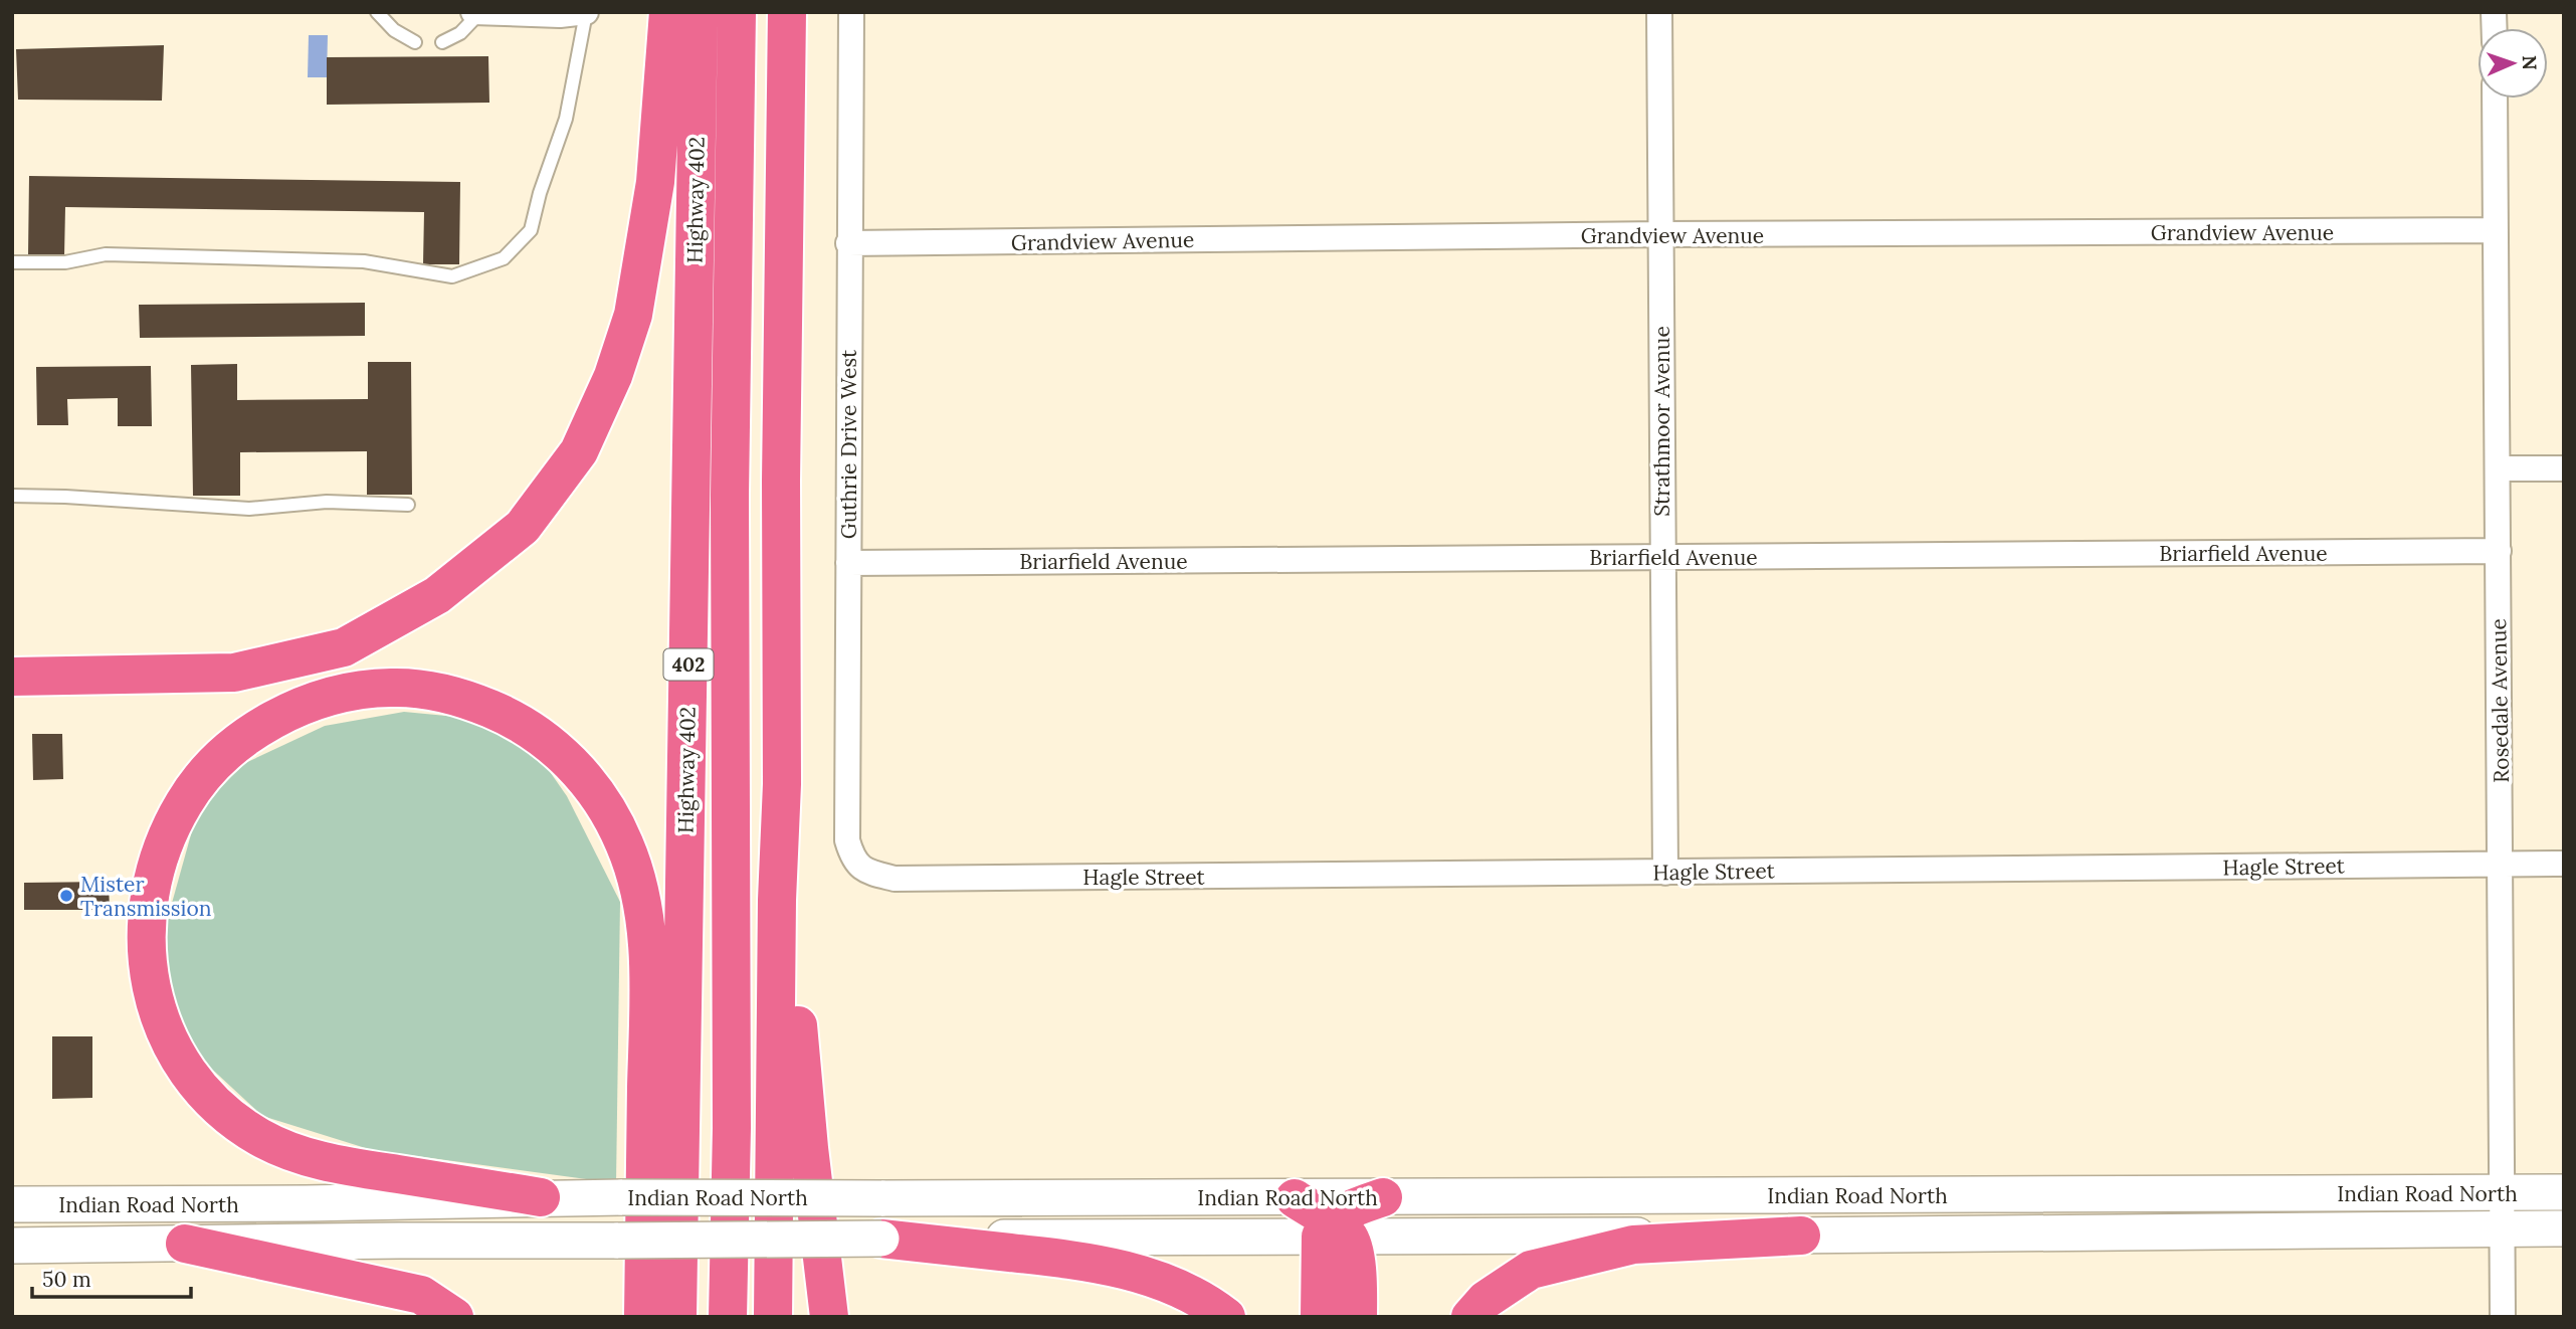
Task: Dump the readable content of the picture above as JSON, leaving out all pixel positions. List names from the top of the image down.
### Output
{
  "streets": {
    "highway": ["Highway 402", "402"],
    "main road": ["Indian Road North"],
    "street": [
      "Grandview Avenue",
      "Strathmoor Avenue",
      "Guthrie Drive West",
      "Briarfield Avenue",
      "Rosedale Avenue",
      "Hagle Street"
    ]
  },
  "crossings": [
    ["Grandview Avenue", "Strathmoor Avenue"],
    ["Grandview Avenue", "Guthrie Drive West"],
    ["Grandview Avenue", "Rosedale Avenue"],
    ["Strathmoor Avenue", "Briarfield Avenue"],
    ["Strathmoor Avenue", "Hagle Street"],
    ["Guthrie Drive West", "Briarfield Avenue"],
    ["Guthrie Drive West", "Hagle Street"],
    ["Briarfield Avenue", "Rosedale Avenue"],
    ["Rosedale Avenue", "Hagle Street"],
    ["Rosedale Avenue", "Indian Road North"]
  ],
  "places": ["Mister Transmission"],
  "scale_bar": "50 m",
  "north": "right"
}
